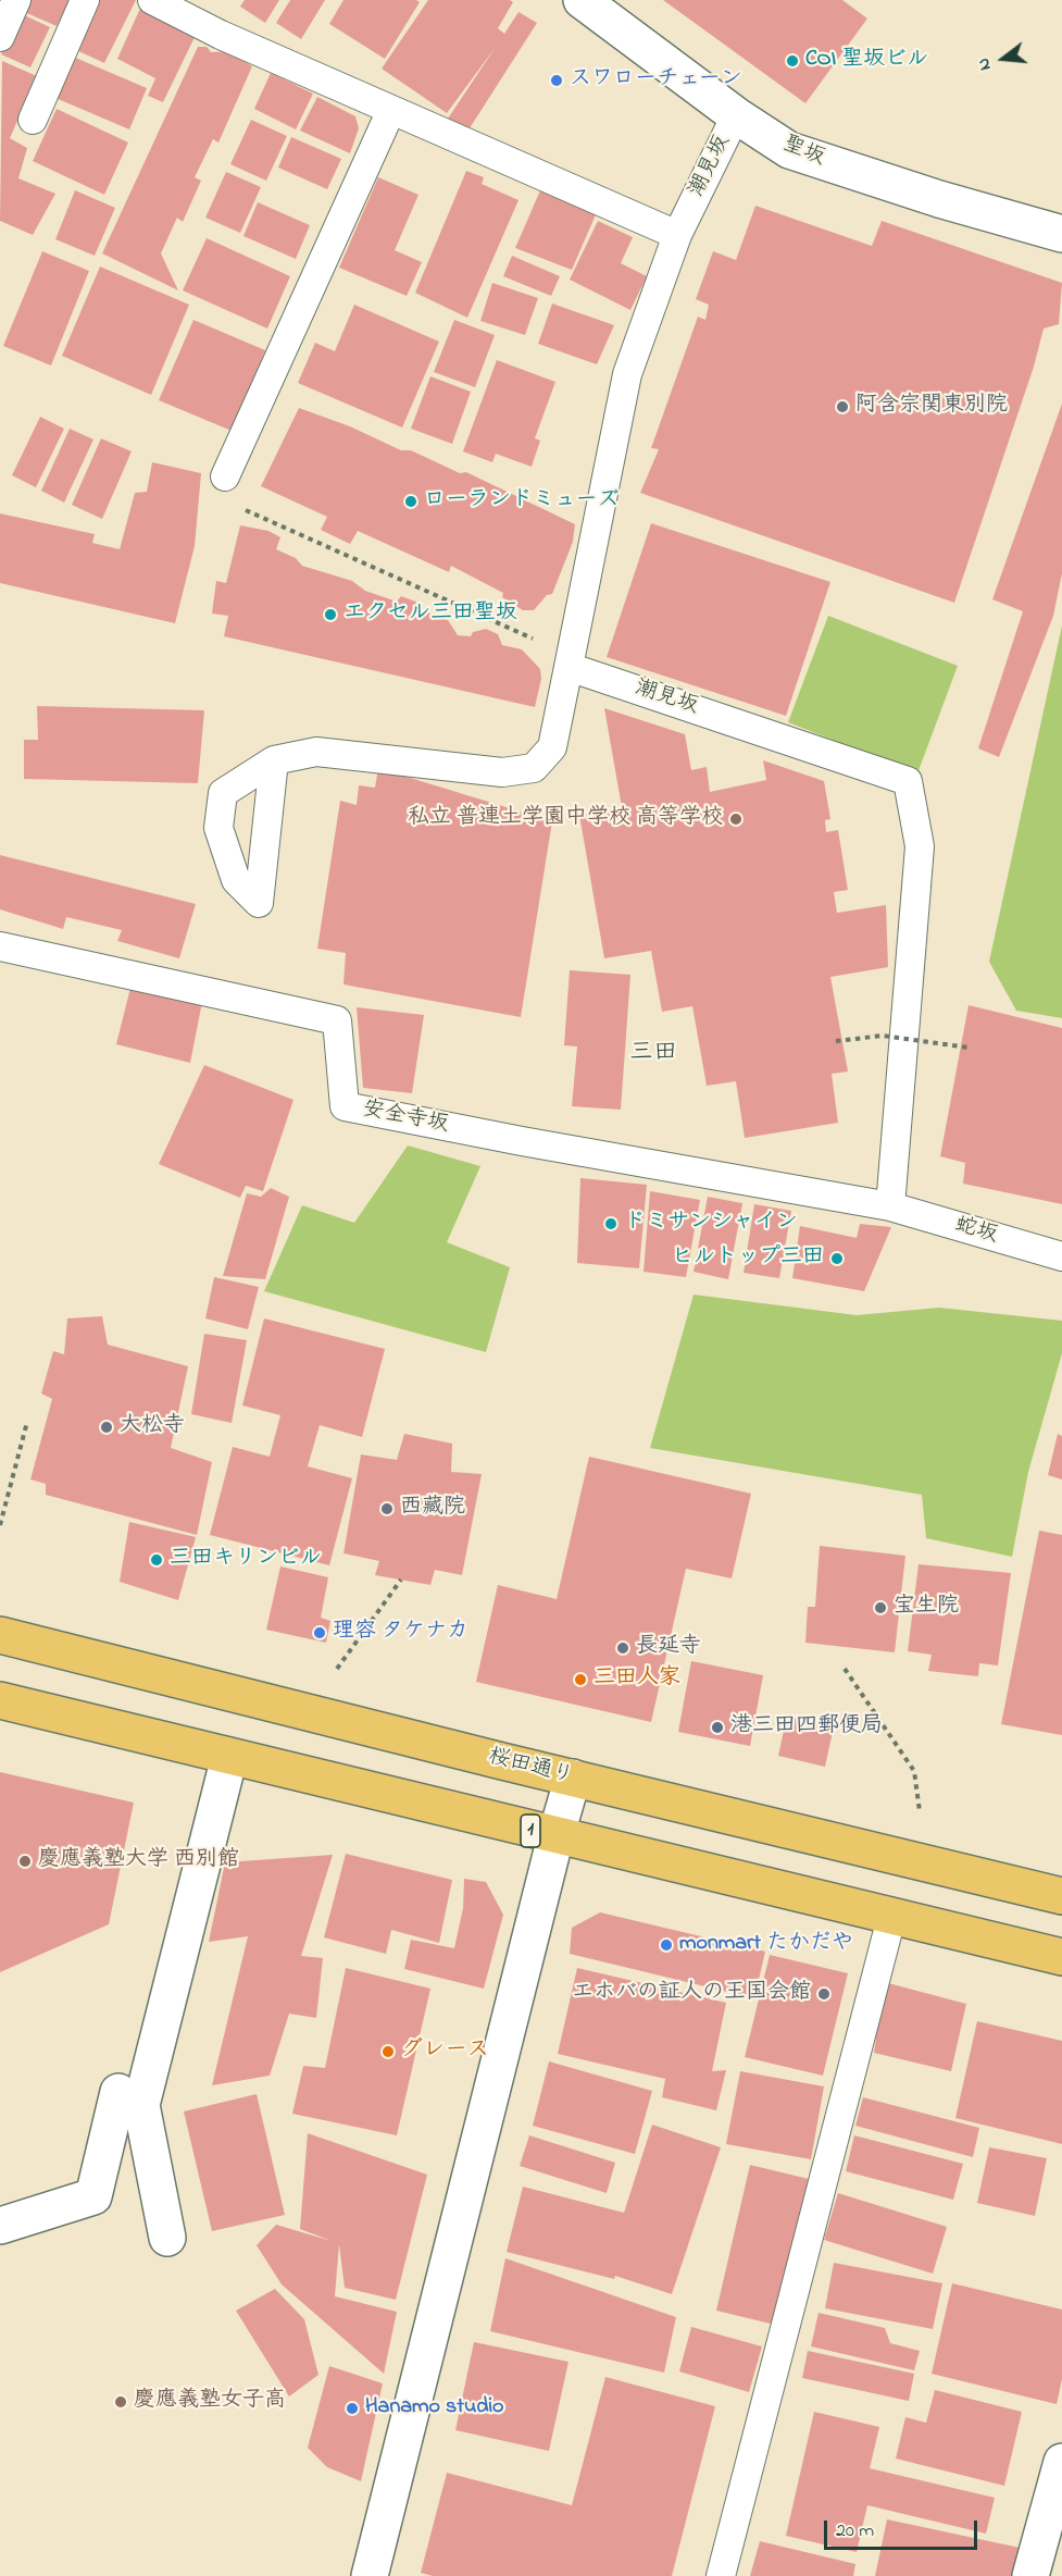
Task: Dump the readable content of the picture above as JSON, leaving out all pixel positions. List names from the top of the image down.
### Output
{
  "streets": {
    "highway": ["桜田通り", "1"],
    "street": ["聖坂"],
    "lane": ["潮見坂", "安全寺坂", "蛇坂"]
  },
  "crossings": [
    ["聖坂", "潮見坂"],
    ["潮見坂", "安全寺坂"],
    ["潮見坂", "蛇坂"],
    ["安全寺坂", "蛇坂"]
  ],
  "districts": ["三田"],
  "places": [
    "COI 聖坂ビル",
    "スワローチェーン",
    "阿含宗関東別院",
    "ローランドミューズ",
    "エクセル三田聖坂",
    "私立 普連土学園中学校 高等学校",
    "ドミサンシャイン",
    "ヒルトップ三田",
    "大松寺",
    "西藏院",
    "三田キリンビル",
    "宝生院",
    "理容 タケナカ",
    "長延寺",
    "三田人家",
    "港三田四郵便局",
    "慶應義塾大学 西別館",
    "monmart たかだや",
    "エホバの証人の王国会館",
    "グレース",
    "慶應義塾女子高",
    "Hanamo studio"
  ],
  "scale_bar": "20 m",
  "north": "left"
}
